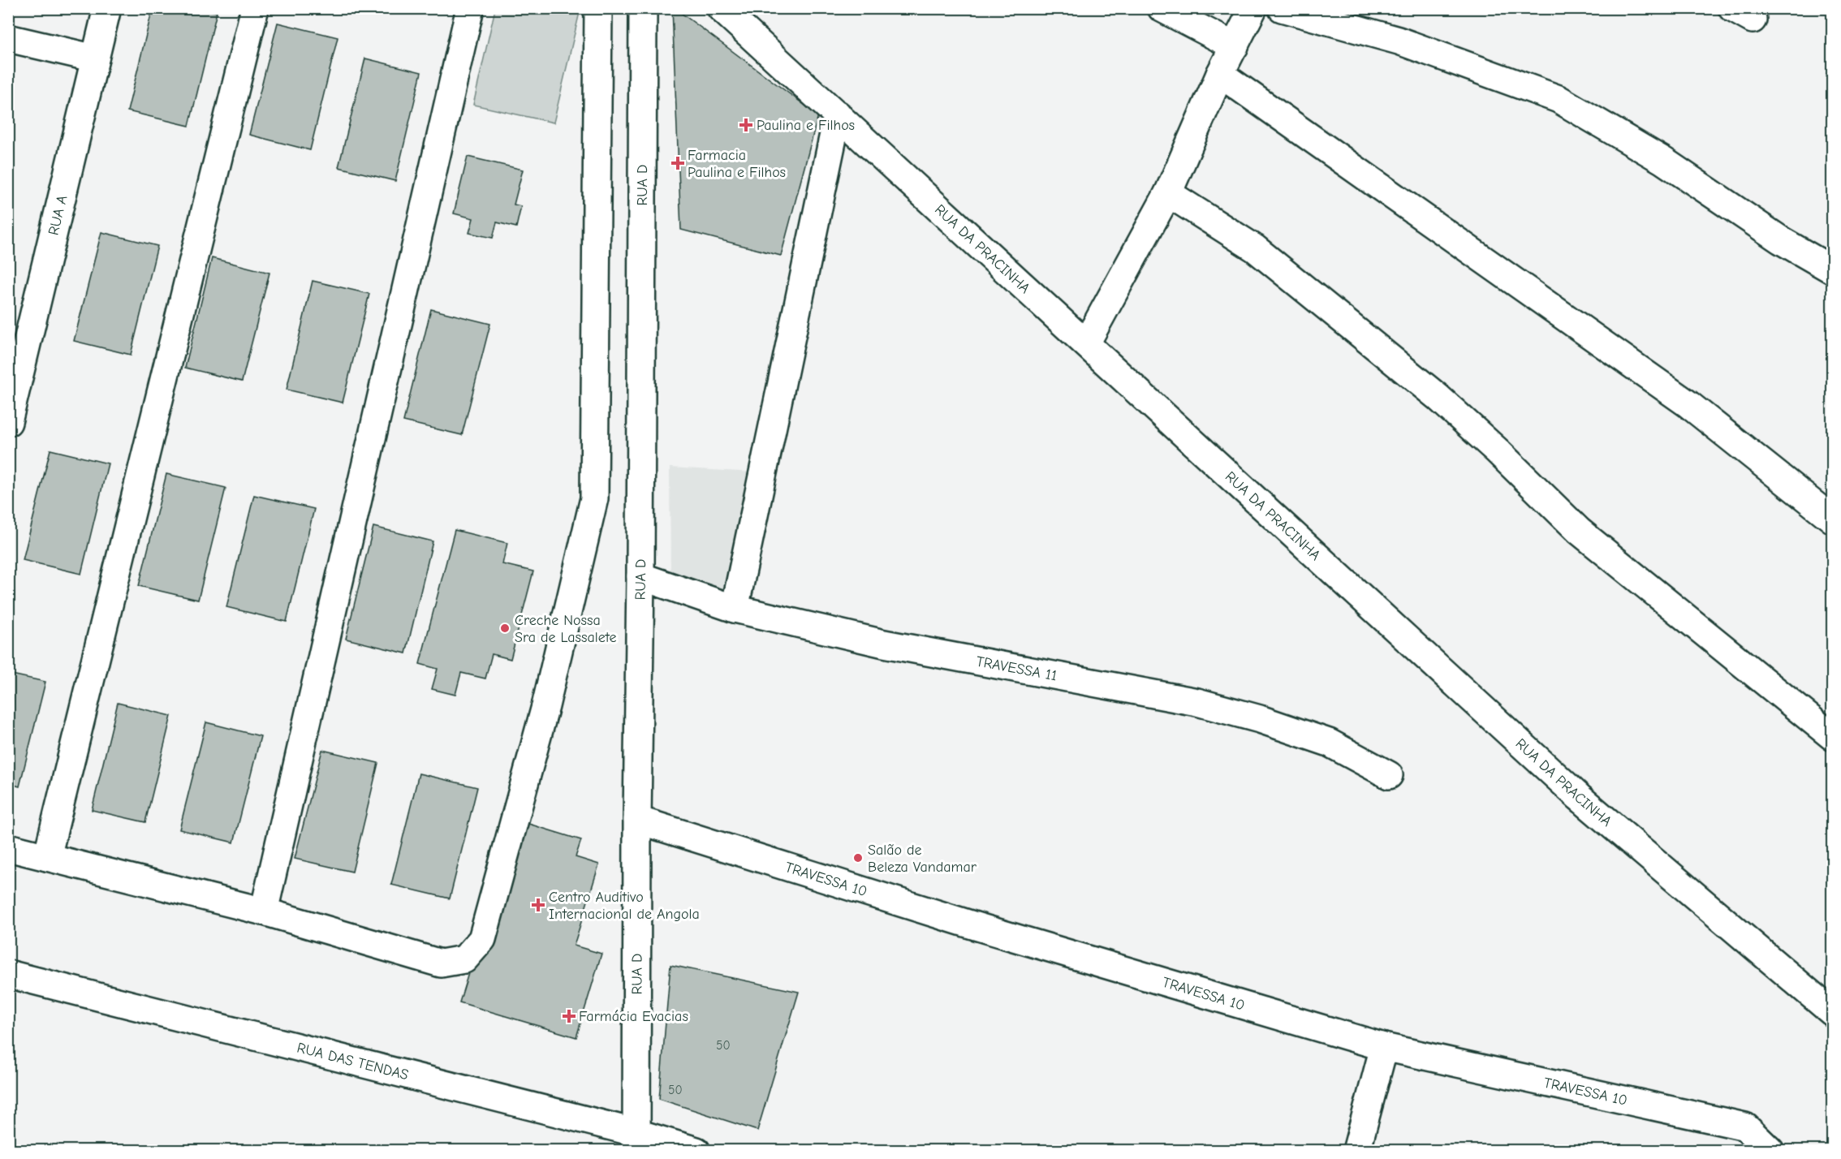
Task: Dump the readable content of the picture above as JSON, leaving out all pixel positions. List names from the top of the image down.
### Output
{
  "streets": {
    "street": [
      "RUA D",
      "RUA A",
      "RUA DA PRACINHA",
      "TRAVESSA 11",
      "TRAVESSA 10",
      "RUA DAS TENDAS"
    ]
  },
  "crossings": [
    ["RUA D", "TRAVESSA 11"],
    ["RUA D", "TRAVESSA 10"],
    ["RUA D", "RUA DAS TENDAS"]
  ],
  "places": {
    "health": [
      "Paulina e Filhos",
      "Farmacia Paulina e Filhos",
      "Centro Auditivo Internacional de Angola",
      "Farmácia Evacias"
    ],
    "other": ["Creche Nossa Sra de Lassalete", "Salão de Beleza Vandamar"]
  },
  "house_numbers": ["50", "50"]
}
